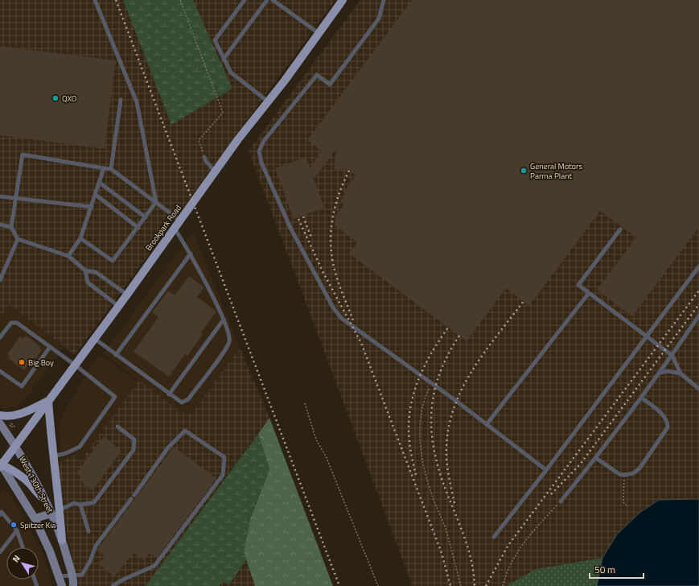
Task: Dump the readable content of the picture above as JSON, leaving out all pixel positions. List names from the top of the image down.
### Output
{
  "streets": {
    "main road": ["Brookpark Road", "West 130th Street"]
  },
  "crossings": [
    ["Brookpark Road", "West 130th Street"]
  ],
  "places": [
    "QXO",
    "General Motors Parma Plant",
    "Big Boy",
    "Spitzer Kia"
  ],
  "scale_bar": "50 m",
  "north": "top left"
}
